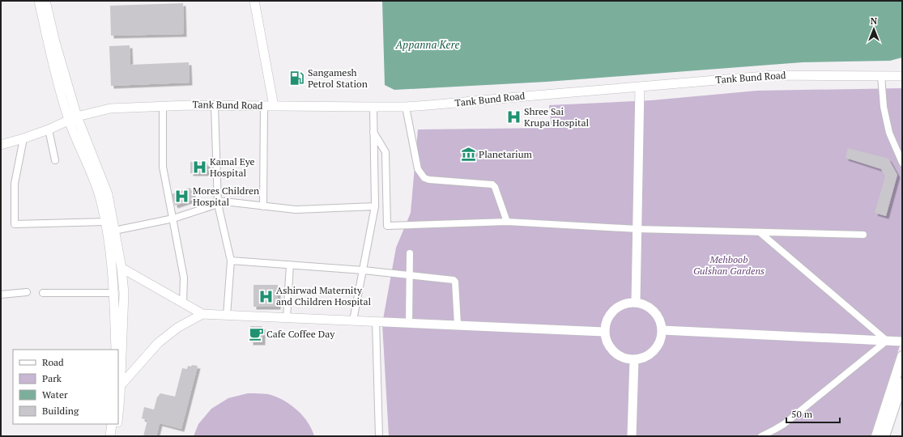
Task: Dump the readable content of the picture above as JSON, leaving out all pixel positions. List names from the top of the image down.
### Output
{
  "streets": {
    "main road": ["Tank Bund Road"]
  },
  "water": ["Appanna Kere"],
  "parks": ["Mehboob Gulshan Gardens"],
  "places": {
    "fuel station": ["Sangamesh Petrol Station"],
    "hospital": [
      "Shree Sai Krupa Hospital",
      "Kamal Eye Hospital",
      "Mores Children Hospital",
      "Ashirwad Maternity and Children Hospital"
    ],
    "museum": ["Planetarium"],
    "cafe": ["Cafe Coffee Day"]
  },
  "legend": [
    "Road",
    "Park",
    "Water",
    "Building"
  ],
  "scale_bar": "50 m",
  "north": "top"
}
